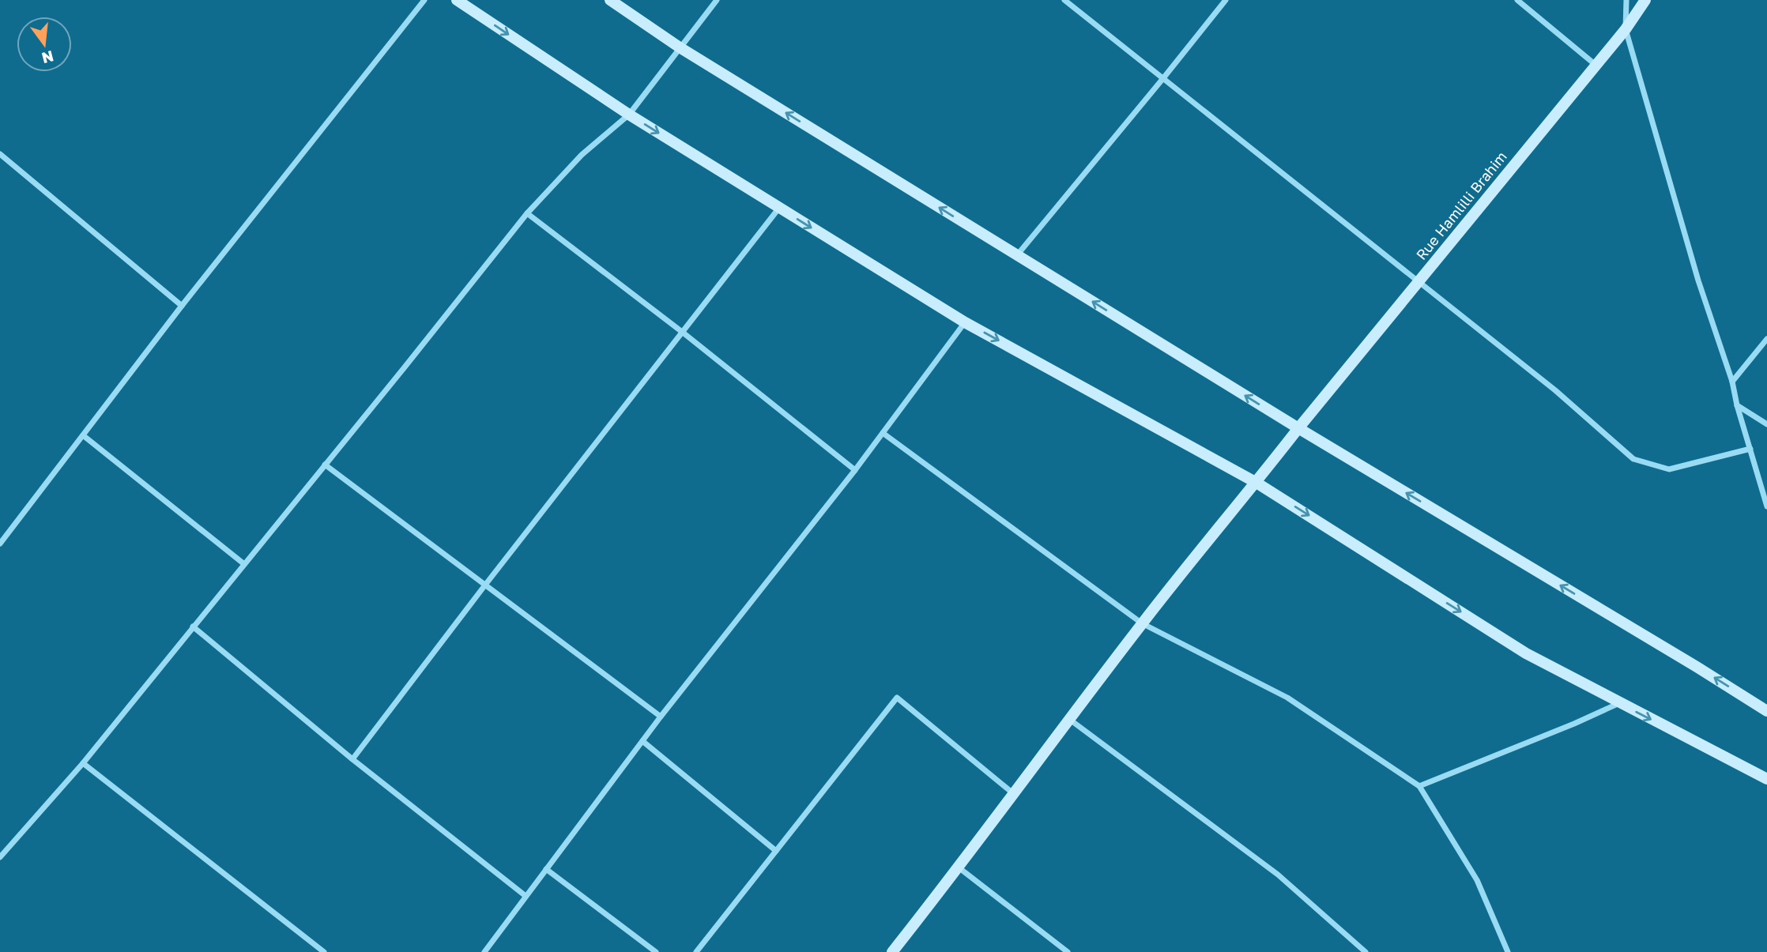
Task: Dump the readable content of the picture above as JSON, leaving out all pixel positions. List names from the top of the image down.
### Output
{
  "streets": {
    "street": ["Rue Hamlilli Brahim"]
  },
  "north": "bottom"
}
